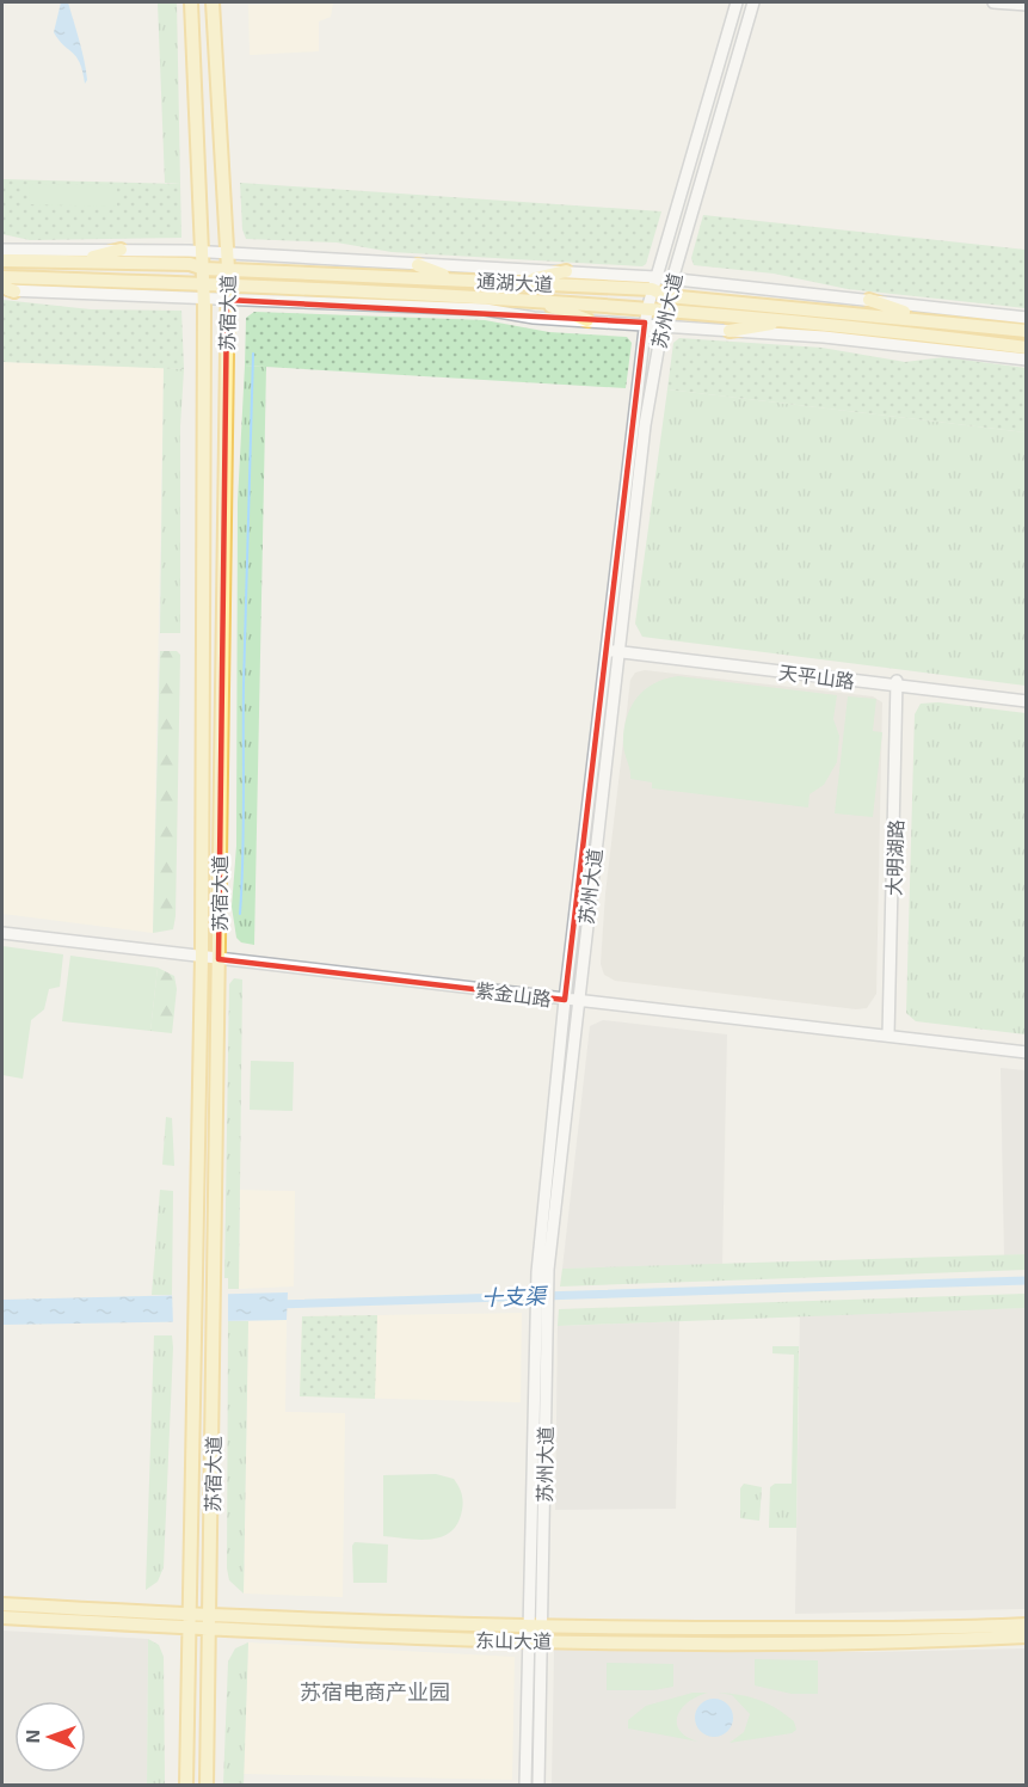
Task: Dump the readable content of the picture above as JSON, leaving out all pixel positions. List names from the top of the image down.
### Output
{
  "streets": {
    "main road": ["通湖大道", "苏宿大道", "东山大道"],
    "street": [
      "苏州大道",
      "天平山路",
      "大明湖路",
      "紫金山路"
    ]
  },
  "crossings": [
    ["通湖大道", "苏州大道"],
    ["通湖大道", "苏宿大道"],
    ["苏州大道", "天平山路"],
    ["苏州大道", "紫金山路"],
    ["苏州大道", "东山大道"],
    ["苏宿大道", "紫金山路"],
    ["苏宿大道", "东山大道"],
    ["天平山路", "大明湖路"],
    ["大明湖路", "紫金山路"]
  ],
  "districts": ["苏宿电商产业园"],
  "water": ["十支渠"],
  "north": "left"
}
